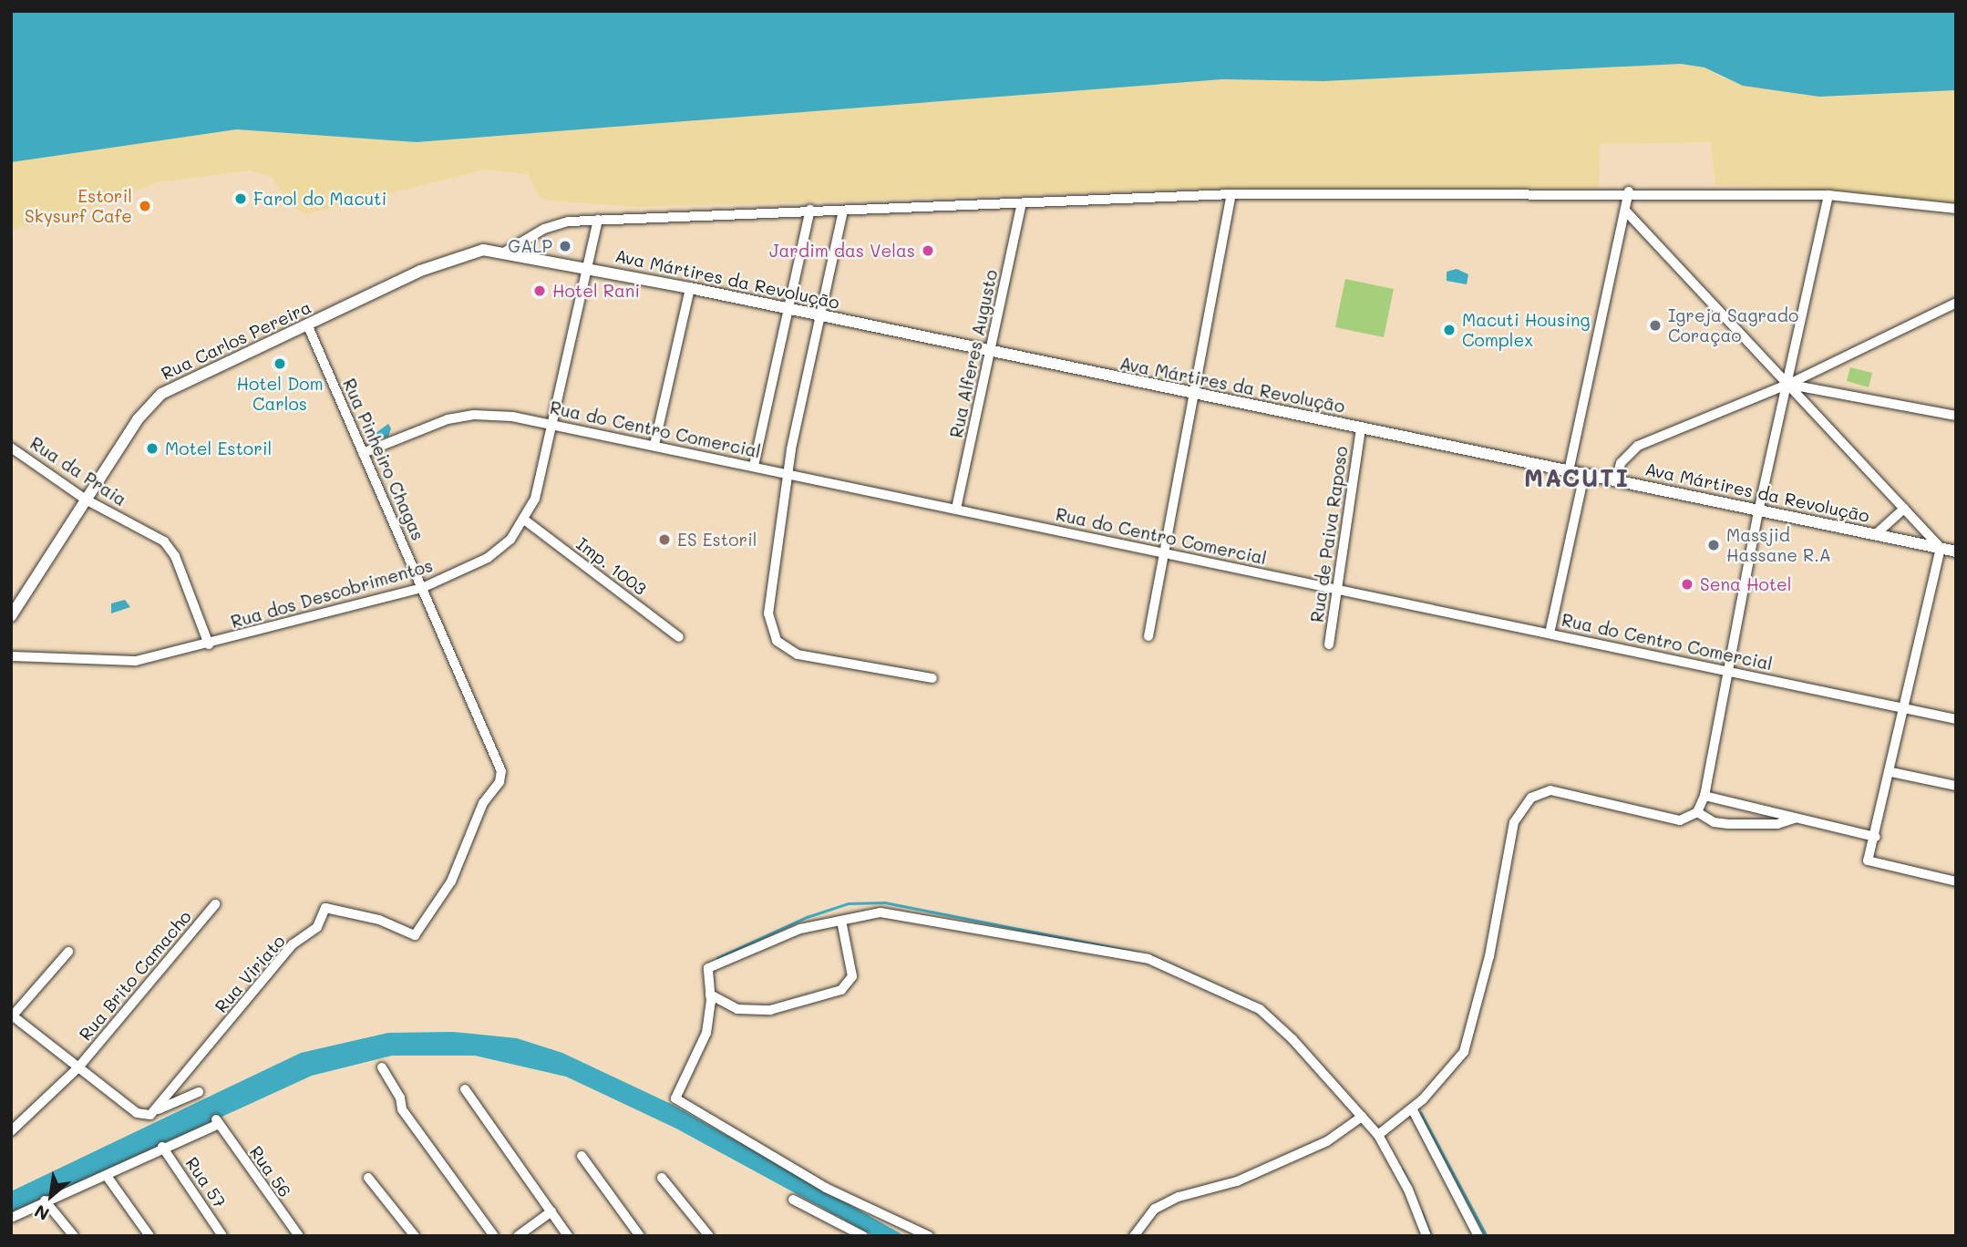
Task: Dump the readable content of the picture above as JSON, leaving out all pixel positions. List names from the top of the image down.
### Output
{
  "streets": {
    "street": [
      "Ava Mártires da Revolução",
      "Rua Carlos Pereira",
      "Rua Alferes Augusto",
      "Rua do Centro Comercial",
      "Rua Pinheiro Chagas",
      "Rua da Praia",
      "Rua de Paiva Raposo",
      "Imp. 1003",
      "Rua dos Descobrimentos",
      "Rua Viriato",
      "Rua Brito Camacho",
      "Rua 56",
      "Rua 57"
    ]
  },
  "crossings": [
    ["Ava Mártires da Revolução", "Rua Carlos Pereira"],
    ["Ava Mártires da Revolução", "Rua Alferes Augusto"],
    ["Ava Mártires da Revolução", "Rua de Paiva Raposo"],
    ["Ava Mártires da Revolução", "Rua dos Descobrimentos"],
    ["Rua Carlos Pereira", "Rua Pinheiro Chagas"],
    ["Rua Carlos Pereira", "Rua da Praia"],
    ["Rua Alferes Augusto", "Rua do Centro Comercial"],
    ["Rua do Centro Comercial", "Rua Pinheiro Chagas"],
    ["Rua do Centro Comercial", "Rua de Paiva Raposo"],
    ["Rua do Centro Comercial", "Rua dos Descobrimentos"],
    ["Rua Pinheiro Chagas", "Rua dos Descobrimentos"],
    ["Rua Pinheiro Chagas", "Rua Viriato"],
    ["Rua da Praia", "Rua dos Descobrimentos"],
    ["Imp. 1003", "Rua dos Descobrimentos"],
    ["Rua Viriato", "Rua Brito Camacho"],
    ["Rua 56", "Rua 57"]
  ],
  "districts": ["MACUTI"],
  "places": [
    "Farol do Macuti",
    "Estoril Skysurf Cafe",
    "GALP",
    "Jardim das Velas",
    "Hotel Rani",
    "Igreja Sagrado Coraçao",
    "Macuti Housing Complex",
    "Hotel Dom Carlos",
    "Motel Estoril",
    "ES Estoril",
    "Massjid Hassane R.A",
    "Sena Hotel"
  ],
  "north": "bottom left"
}
